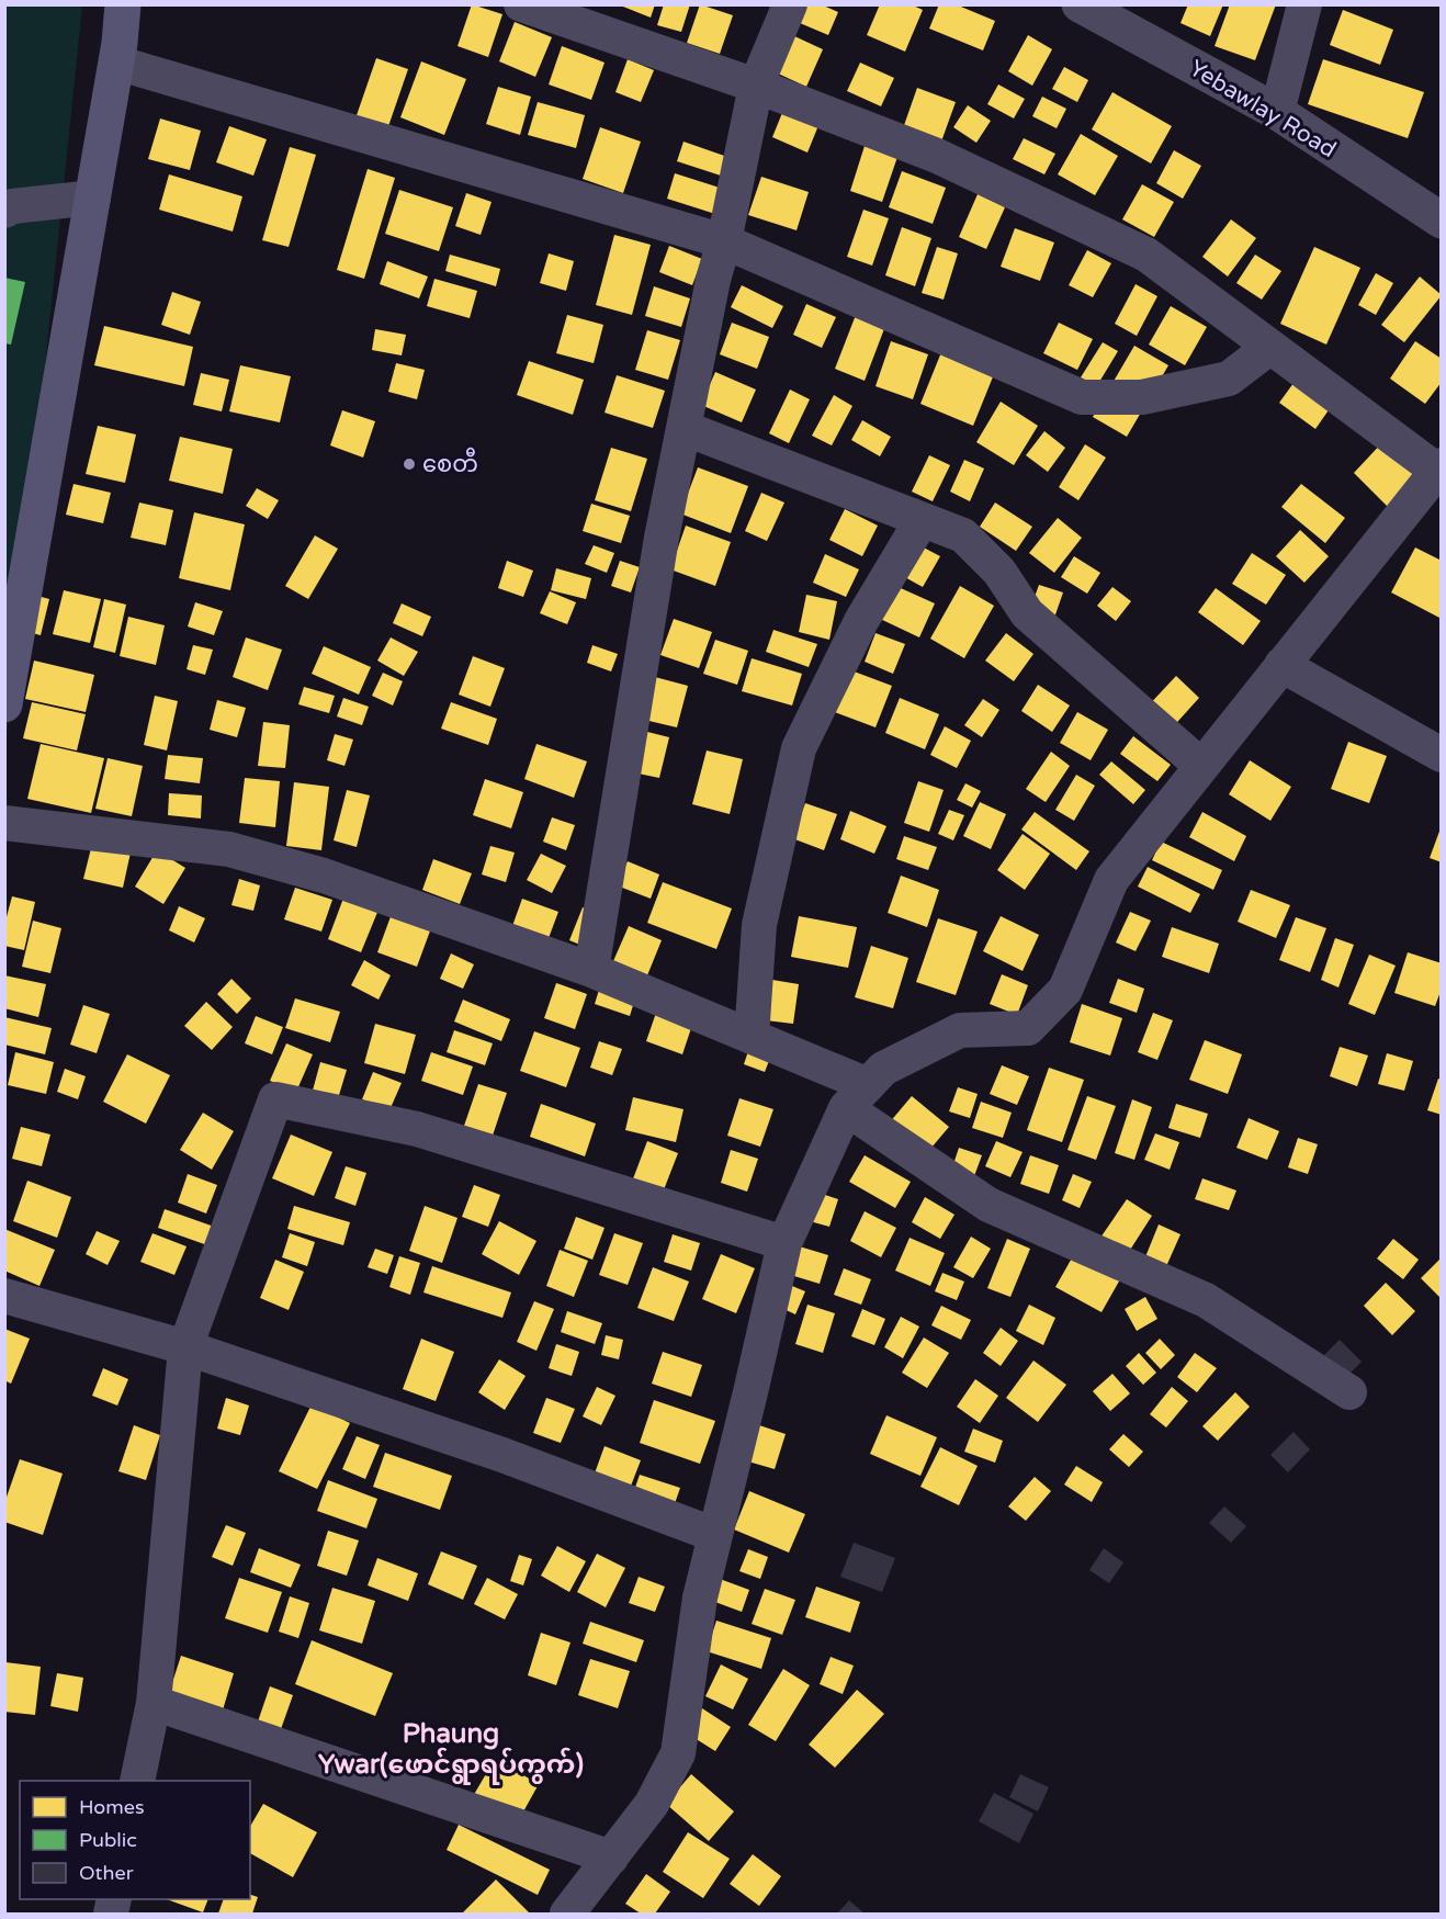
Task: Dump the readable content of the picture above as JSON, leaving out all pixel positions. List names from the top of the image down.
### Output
{
  "streets": {
    "street": ["Yebawlay Road"]
  },
  "districts": ["Phaung Ywar(ဖောင်ရွာရပ်ကွက်)"],
  "places": ["စေတီ"],
  "legend": ["Homes", "Public", "Other"]
}
